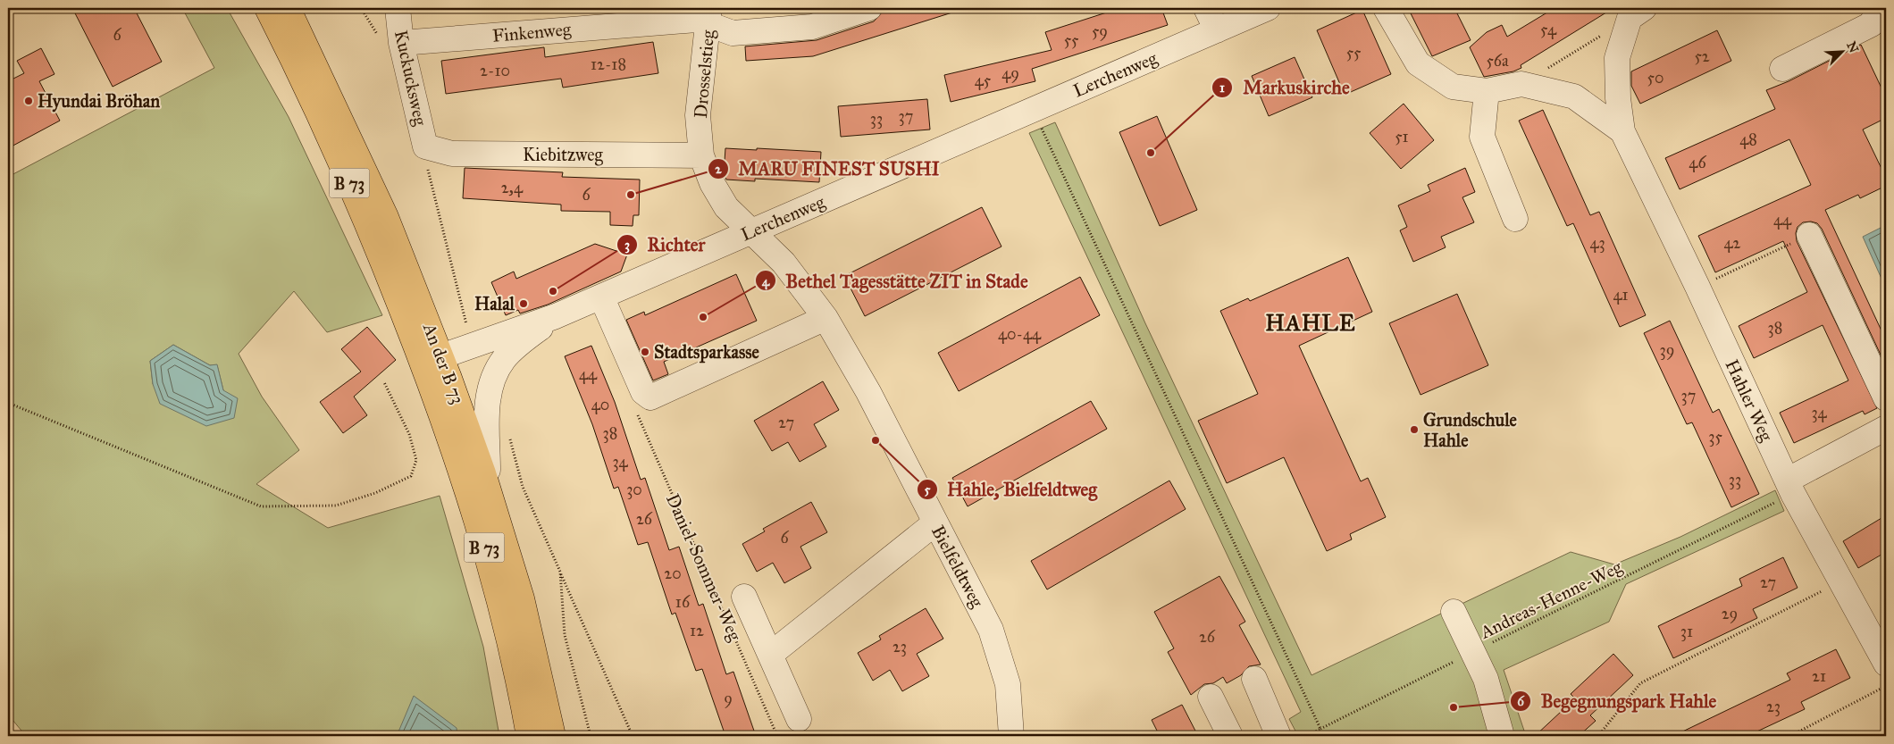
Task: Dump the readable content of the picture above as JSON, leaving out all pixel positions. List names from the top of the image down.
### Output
{
  "streets": {
    "main road": ["B 73", "An der B 73"],
    "street": [
      "Finkenweg",
      "Drosselstieg",
      "Lerchenweg",
      "Kuckucksweg",
      "Kiebitzweg",
      "Hahler Weg",
      "Bielfeldtweg",
      "Daniel-Sommer-Weg"
    ],
    "path": ["Andreas-Henne-Weg"]
  },
  "crossings": [
    ["Finkenweg", "Drosselstieg"],
    ["Finkenweg", "Kuckucksweg"],
    ["Drosselstieg", "Lerchenweg"],
    ["Drosselstieg", "Kiebitzweg"],
    ["Drosselstieg", "Bielfeldtweg"],
    ["Lerchenweg", "An der B 73"],
    ["Lerchenweg", "Bielfeldtweg"],
    ["Kuckucksweg", "Kiebitzweg"],
    ["Hahler Weg", "Andreas-Henne-Weg"]
  ],
  "districts": ["HAHLE"],
  "places": [
    "Hyundai Bröhan",
    "Markuskirche",
    "MARU FINEST SUSHI",
    "Richter",
    "Halal",
    "Bethel Tagesstätte ZIT in Stade",
    "Stadtsparkasse",
    "Grundschule Hahle",
    "Hahle, Bielfeldtweg",
    "Begegnungspark Hahle"
  ],
  "house_numbers": [
    "54",
    "59",
    "6",
    "55",
    "55",
    "52",
    "56a",
    "12-18",
    "2-10",
    "49",
    "50",
    "45",
    "37",
    "33",
    "51",
    "48",
    "46",
    "2,4",
    "6",
    "44",
    "43",
    "42",
    "41",
    "38",
    "40-44",
    "39",
    "44",
    "37",
    "40",
    "34",
    "27",
    "38",
    "35",
    "34",
    "33",
    "30",
    "26",
    "6",
    "20",
    "27",
    "16",
    "29",
    "12",
    "31",
    "26",
    "23",
    "21",
    "9",
    "23"
  ],
  "north": "top right"
}
